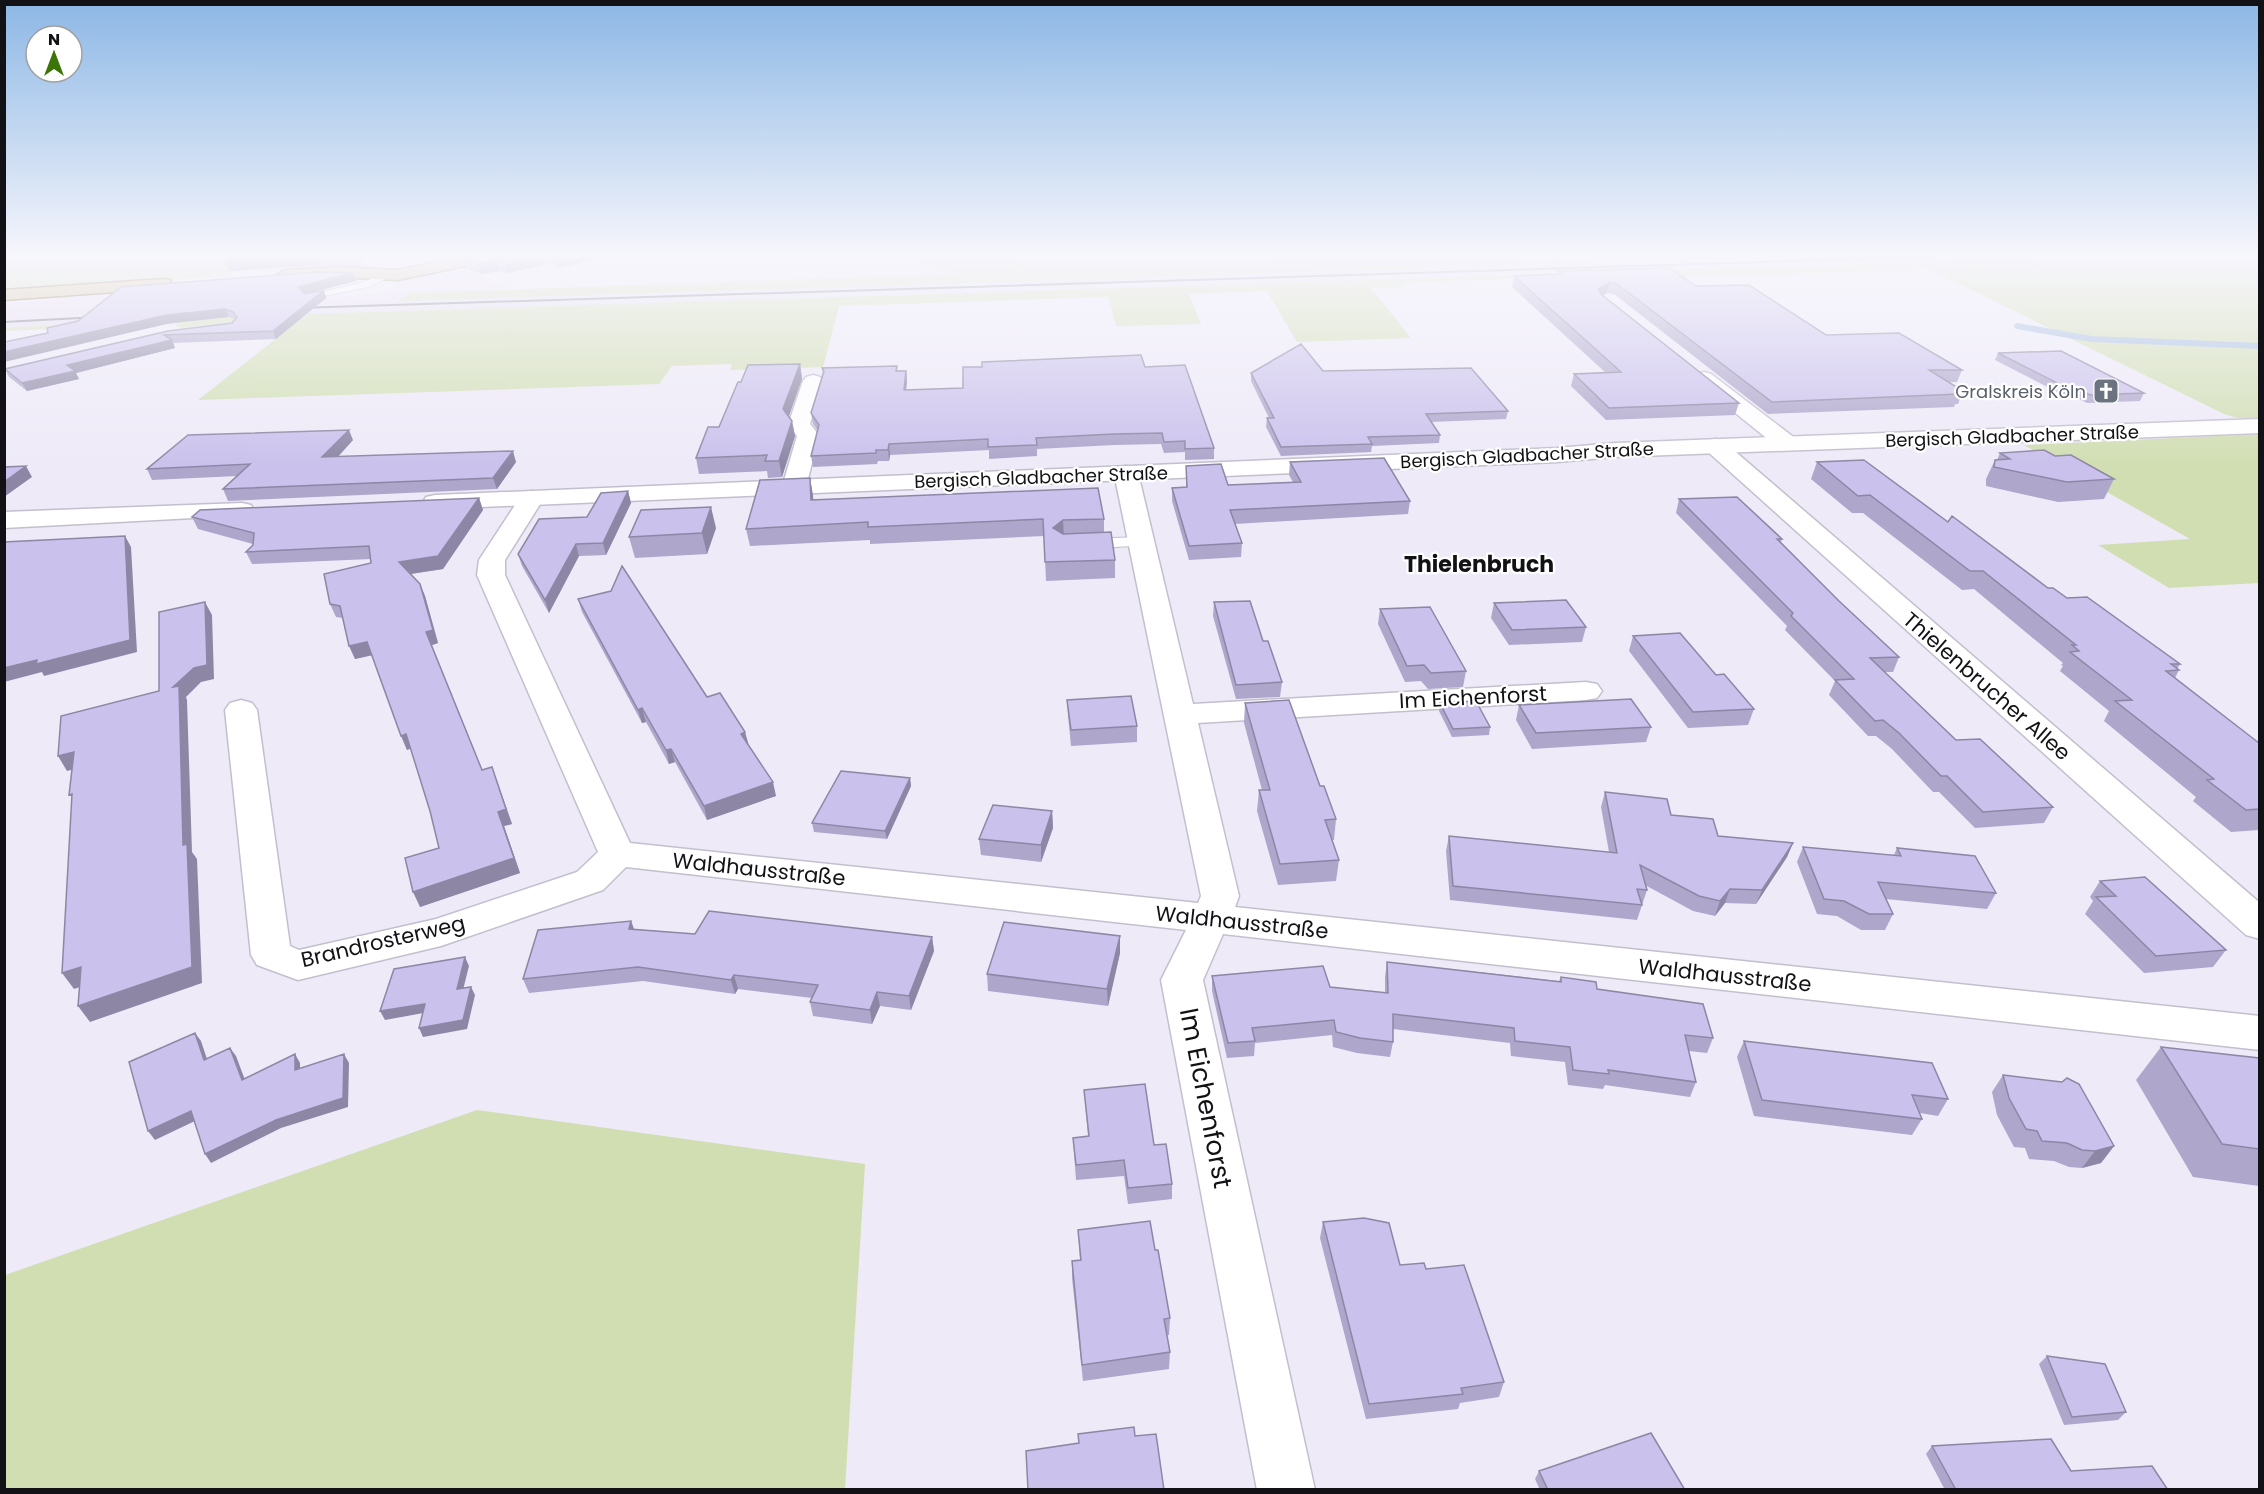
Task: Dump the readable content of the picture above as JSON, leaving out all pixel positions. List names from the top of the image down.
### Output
{
  "streets": {
    "street": [
      "Bergisch Gladbacher Straße",
      "Thielenbrucher Allee",
      "Im Eichenforst",
      "Waldhausstraße",
      "Brandrosterweg"
    ]
  },
  "crossings": [
    ["Bergisch Gladbacher Straße", "Thielenbrucher Allee"],
    ["Bergisch Gladbacher Straße", "Im Eichenforst"],
    ["Im Eichenforst", "Waldhausstraße"],
    ["Waldhausstraße", "Brandrosterweg"]
  ],
  "districts": ["Thielenbruch"],
  "places": {
    "church": ["Gralskreis Köln"]
  },
  "north": "top"
}
